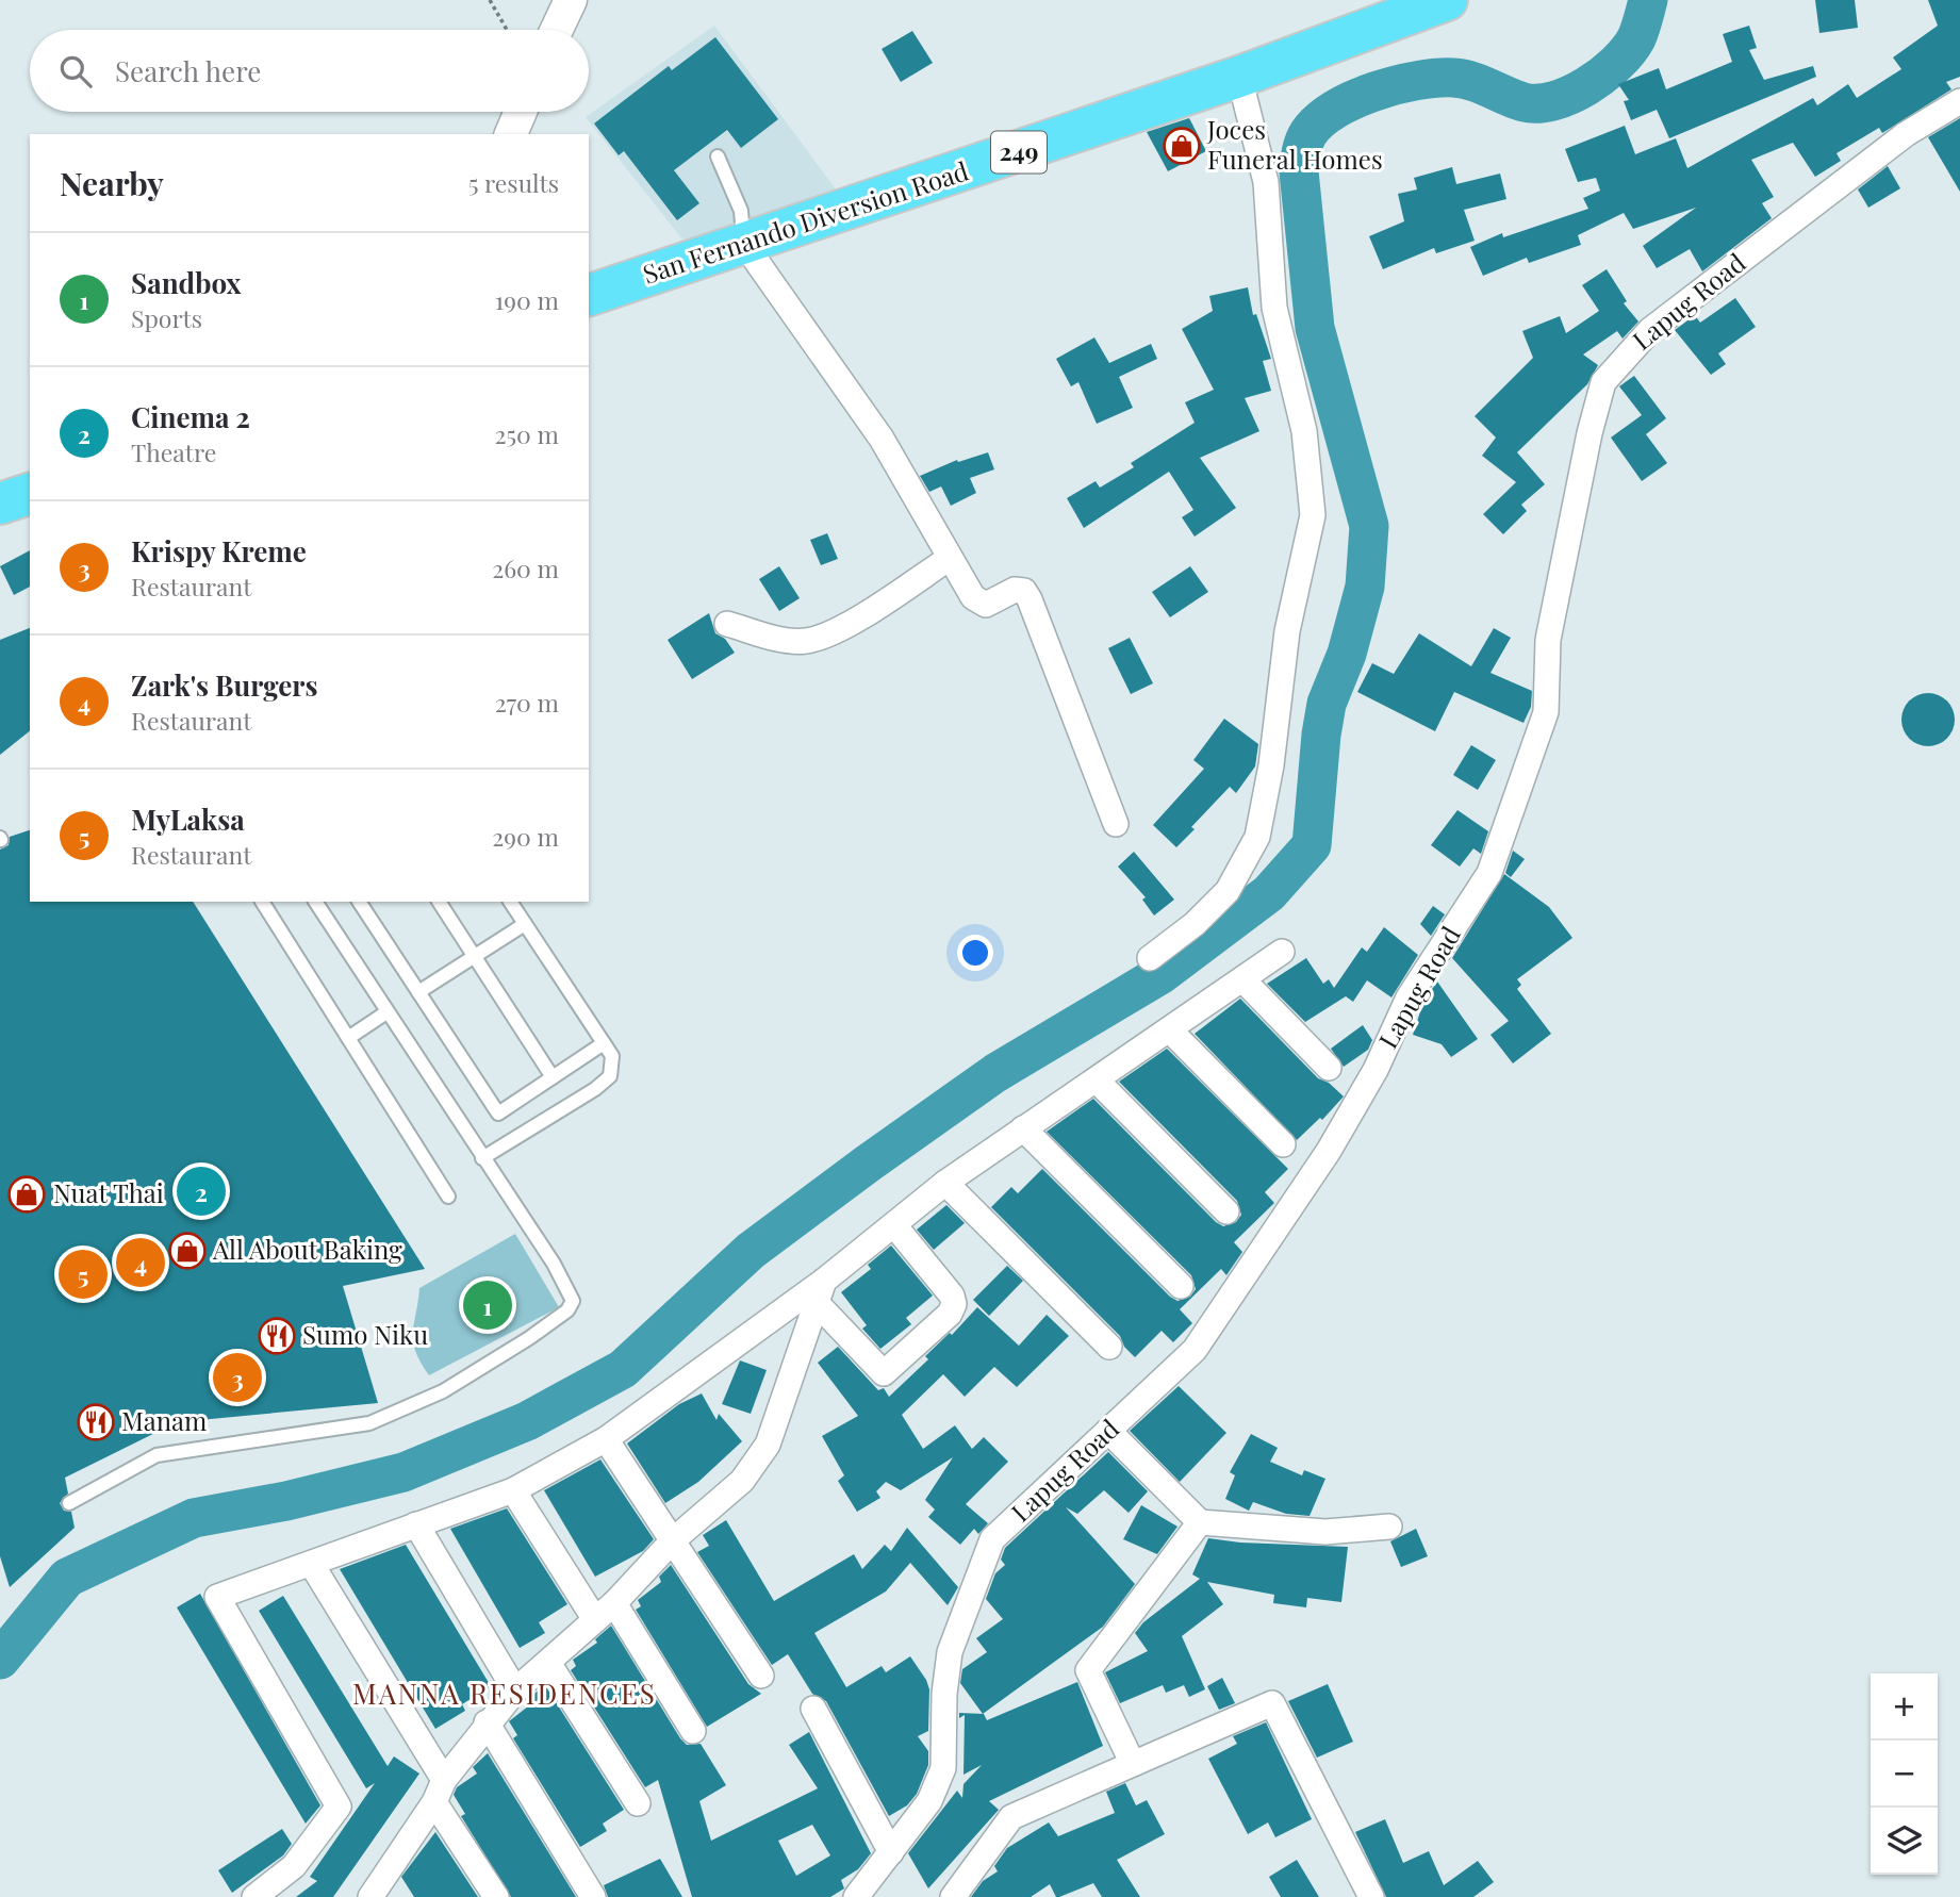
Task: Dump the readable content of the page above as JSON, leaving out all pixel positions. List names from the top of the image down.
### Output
{
  "streets": {
    "highway": ["249", "San Fernando Diversion Road"],
    "street": ["Lapug Road"]
  },
  "districts": ["MANNA RESIDENCES"],
  "places": {
    "shop": ["Joces Funeral Homes", "Nuat Thai", "All About Baking"],
    "restaurant": ["Sumo Niku", "Manam"]
  },
  "page": {
    "search": "Search here",
    "heading": ["Nearby", "5 results"],
    "list": [
      {
        "mark": "1",
        "name": "Sandbox",
        "note": "Sports",
        "value": "190 m"
      },
      {
        "mark": "2",
        "name": "Cinema 2",
        "note": "Theatre",
        "value": "250 m"
      },
      {
        "mark": "3",
        "name": "Krispy Kreme",
        "note": "Restaurant",
        "value": "260 m"
      },
      {
        "mark": "4",
        "name": "Zark's Burgers",
        "note": "Restaurant",
        "value": "270 m"
      },
      {
        "mark": "5",
        "name": "MyLaksa",
        "note": "Restaurant",
        "value": "290 m"
      }
    ],
    "pins": [
      "2",
      "4",
      "5",
      "1",
      "3"
    ],
    "map_buttons": ["+", "−"]
  }
}
